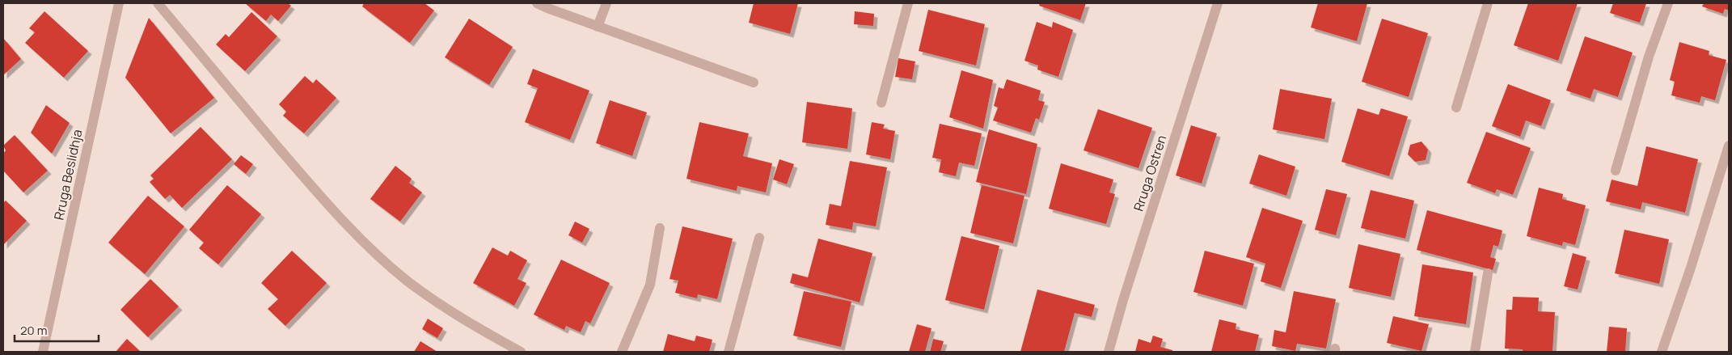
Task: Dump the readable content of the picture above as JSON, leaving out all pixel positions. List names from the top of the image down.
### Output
{
  "streets": {
    "street": ["Rruga Ostren", "Rruga Beslidhja"]
  },
  "scale_bar": "20 m"
}
